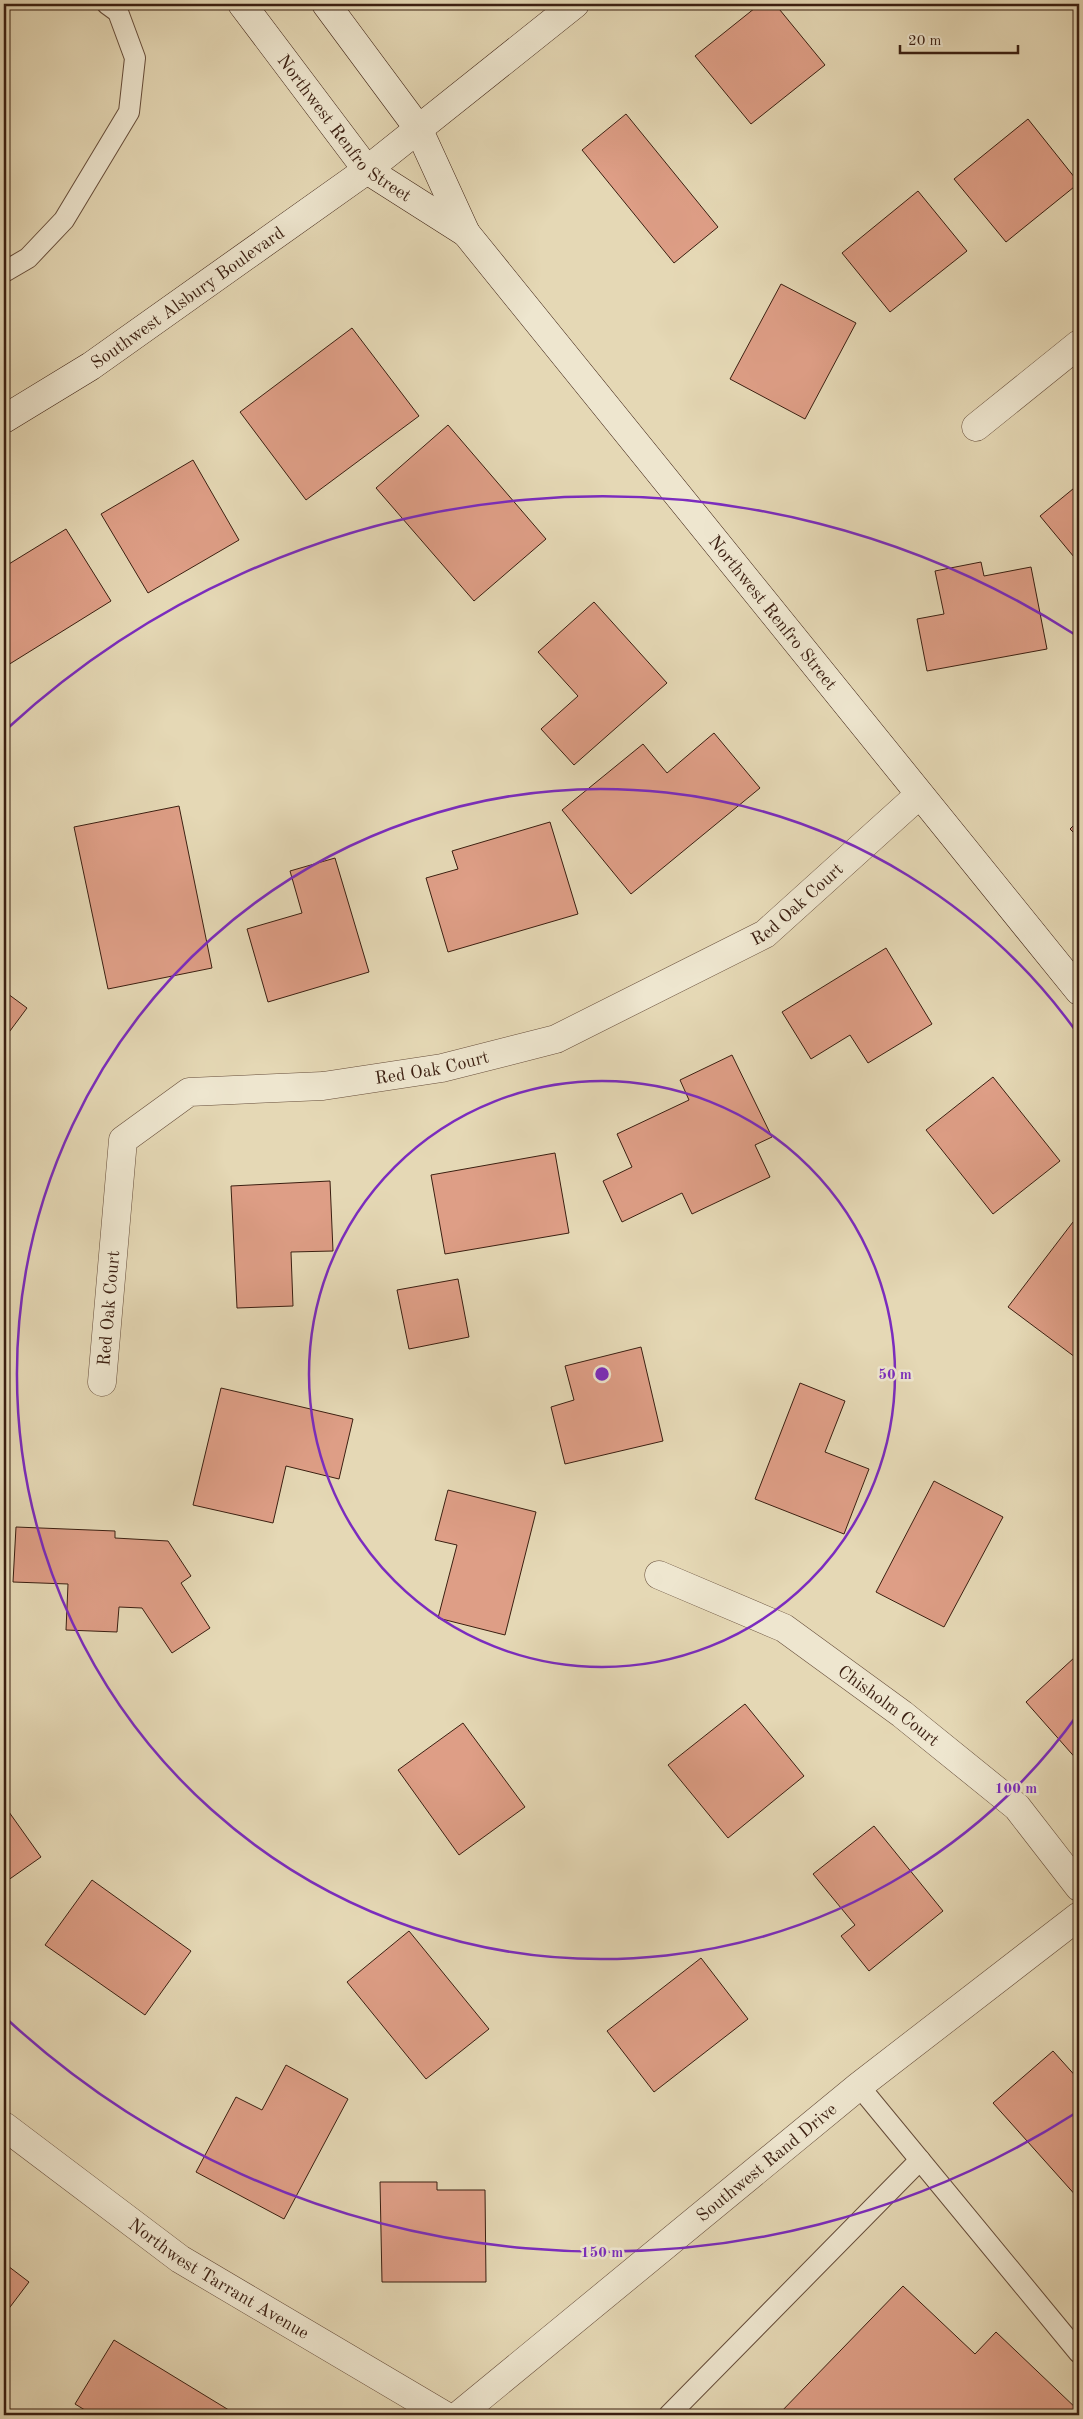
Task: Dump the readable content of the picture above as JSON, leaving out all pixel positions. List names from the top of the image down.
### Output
{
  "streets": {
    "street": [
      "Northwest Renfro Street",
      "Southwest Alsbury Boulevard",
      "Red Oak Court",
      "Chisholm Court",
      "Southwest Rand Drive",
      "Northwest Tarrant Avenue"
    ]
  },
  "crossings": [
    ["Northwest Renfro Street", "Southwest Alsbury Boulevard"],
    ["Northwest Renfro Street", "Red Oak Court"]
  ],
  "scale_bar": "20 m",
  "rings": ["50 m", "100 m", "150 m"]
}
